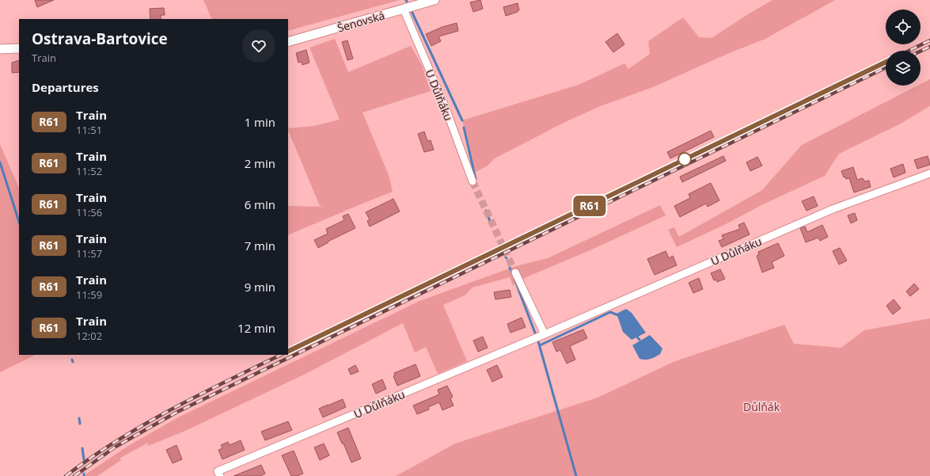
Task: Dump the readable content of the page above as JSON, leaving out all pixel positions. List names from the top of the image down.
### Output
{
  "streets": {
    "street": ["Šenovská", "U Důlňáku"]
  },
  "crossings": [
    ["Šenovská", "U Důlňáku"]
  ],
  "parks": ["Důlňák"],
  "page": {
    "on_map": "R61",
    "heading": [
      ["Ostrava-Bartovice", "Train"],
      "Departures"
    ],
    "list": [
      {
        "mark": "R61",
        "name": "Train",
        "note": "11:51",
        "value": "1 min"
      },
      {
        "mark": "R61",
        "name": "Train",
        "note": "11:52",
        "value": "2 min"
      },
      {
        "mark": "R61",
        "name": "Train",
        "note": "11:56",
        "value": "6 min"
      },
      {
        "mark": "R61",
        "name": "Train",
        "note": "11:57",
        "value": "7 min"
      },
      {
        "mark": "R61",
        "name": "Train",
        "note": "11:59",
        "value": "9 min"
      },
      {
        "mark": "R61",
        "name": "Train",
        "note": "12:02",
        "value": "12 min"
      }
    ]
  }
}
